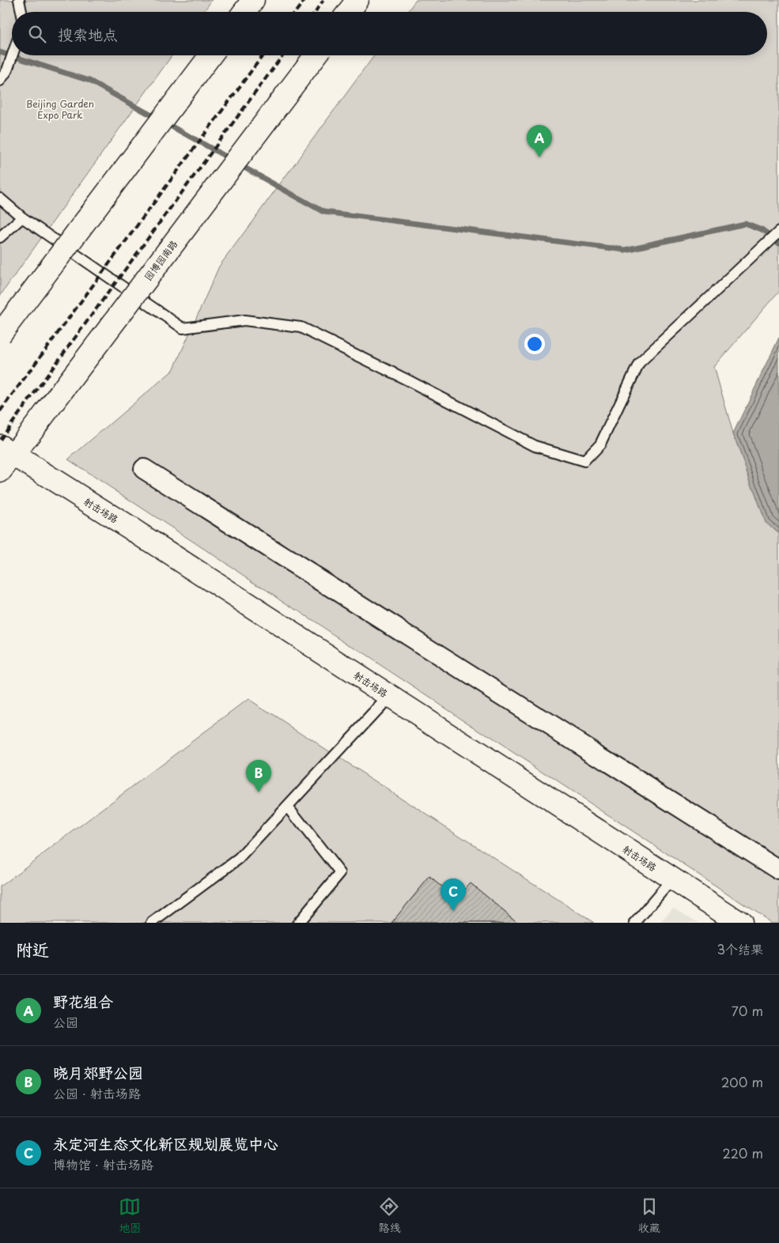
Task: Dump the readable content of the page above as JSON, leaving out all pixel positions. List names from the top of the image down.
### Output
{
  "streets": {
    "main road": ["园博园南路", "射击场路"]
  },
  "crossings": [
    ["园博园南路", "射击场路"]
  ],
  "parks": ["Beijing Garden Expo Park"],
  "page": {
    "search": "搜索地点",
    "pins": ["A", "B", "C"],
    "heading": ["附近", "3个结果"],
    "list": [
      {
        "mark": "A",
        "name": "野花组合",
        "note": "公园",
        "value": "70 m"
      },
      {
        "mark": "B",
        "name": "晓月郊野公园",
        "note": "公园 · 射击场路",
        "value": "200 m"
      },
      {
        "mark": "C",
        "name": "永定河生态文化新区规划展览中心",
        "note": "博物馆 · 射击场路",
        "value": "220 m"
      }
    ],
    "nav": ["地图", "路线", "收藏"]
  }
}
